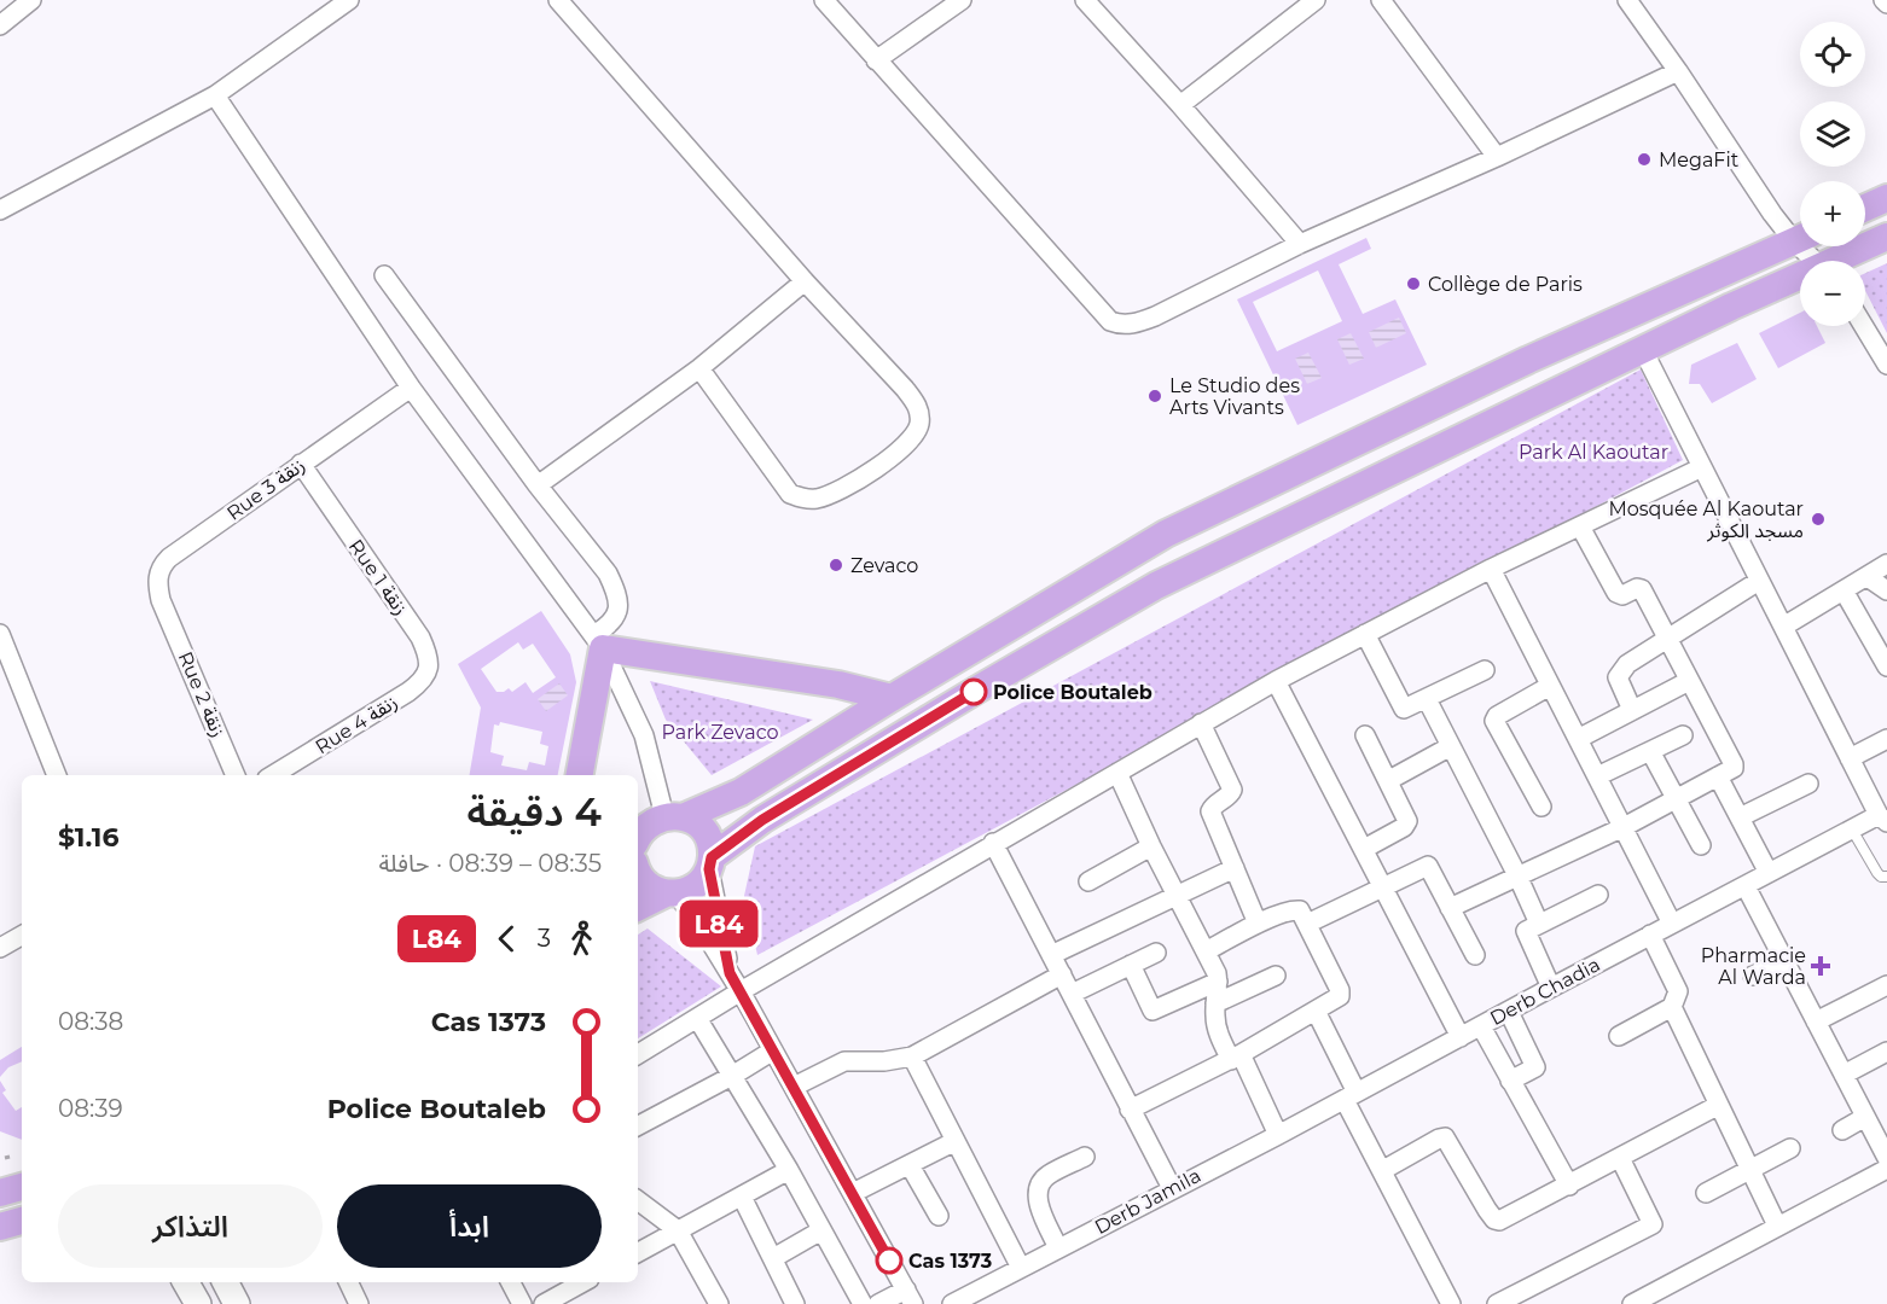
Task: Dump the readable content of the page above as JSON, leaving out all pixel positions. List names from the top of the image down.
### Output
{
  "streets": {
    "street": [
      "Rue 3 زنقة",
      "Rue 1 زنقة",
      "Rue 2 زنقة",
      "Rue 4 زنقة",
      "Derb Chadia",
      "Derb Jamila"
    ]
  },
  "crossings": [
    ["Rue 3 زنقة", "Rue 1 زنقة"],
    ["Rue 3 زنقة", "Rue 2 زنقة"],
    ["Rue 1 زنقة", "Rue 4 زنقة"],
    ["Derb Chadia", "Derb Jamila"]
  ],
  "parks": ["Park Al Kaoutar", "Park Zevaco"],
  "places": {
    "other": [
      "MegaFit",
      "Collège de Paris",
      "Le Studio des Arts Vivants",
      "Mosquée Al Kaoutar مسجد الكوثر",
      "Zevaco",
      "Police Boutaleb",
      "Cas 1373"
    ],
    "health": ["Pharmacie Al Warda"]
  },
  "lines": ["bus line L84"],
  "page": {
    "on_map": "L84",
    "map_buttons": ["+", "−"],
    "heading": ["4 دقيقة", "08:35 – 08:39 · حافلة", "$1.16"],
    "legs": ["3", "L84"],
    "list": [
      {
        "name": "Cas 1373",
        "value": "08:38"
      },
      {
        "name": "Police Boutaleb",
        "value": "08:39"
      }
    ],
    "buttons": ["ابدأ", "التذاكر"]
  }
}
